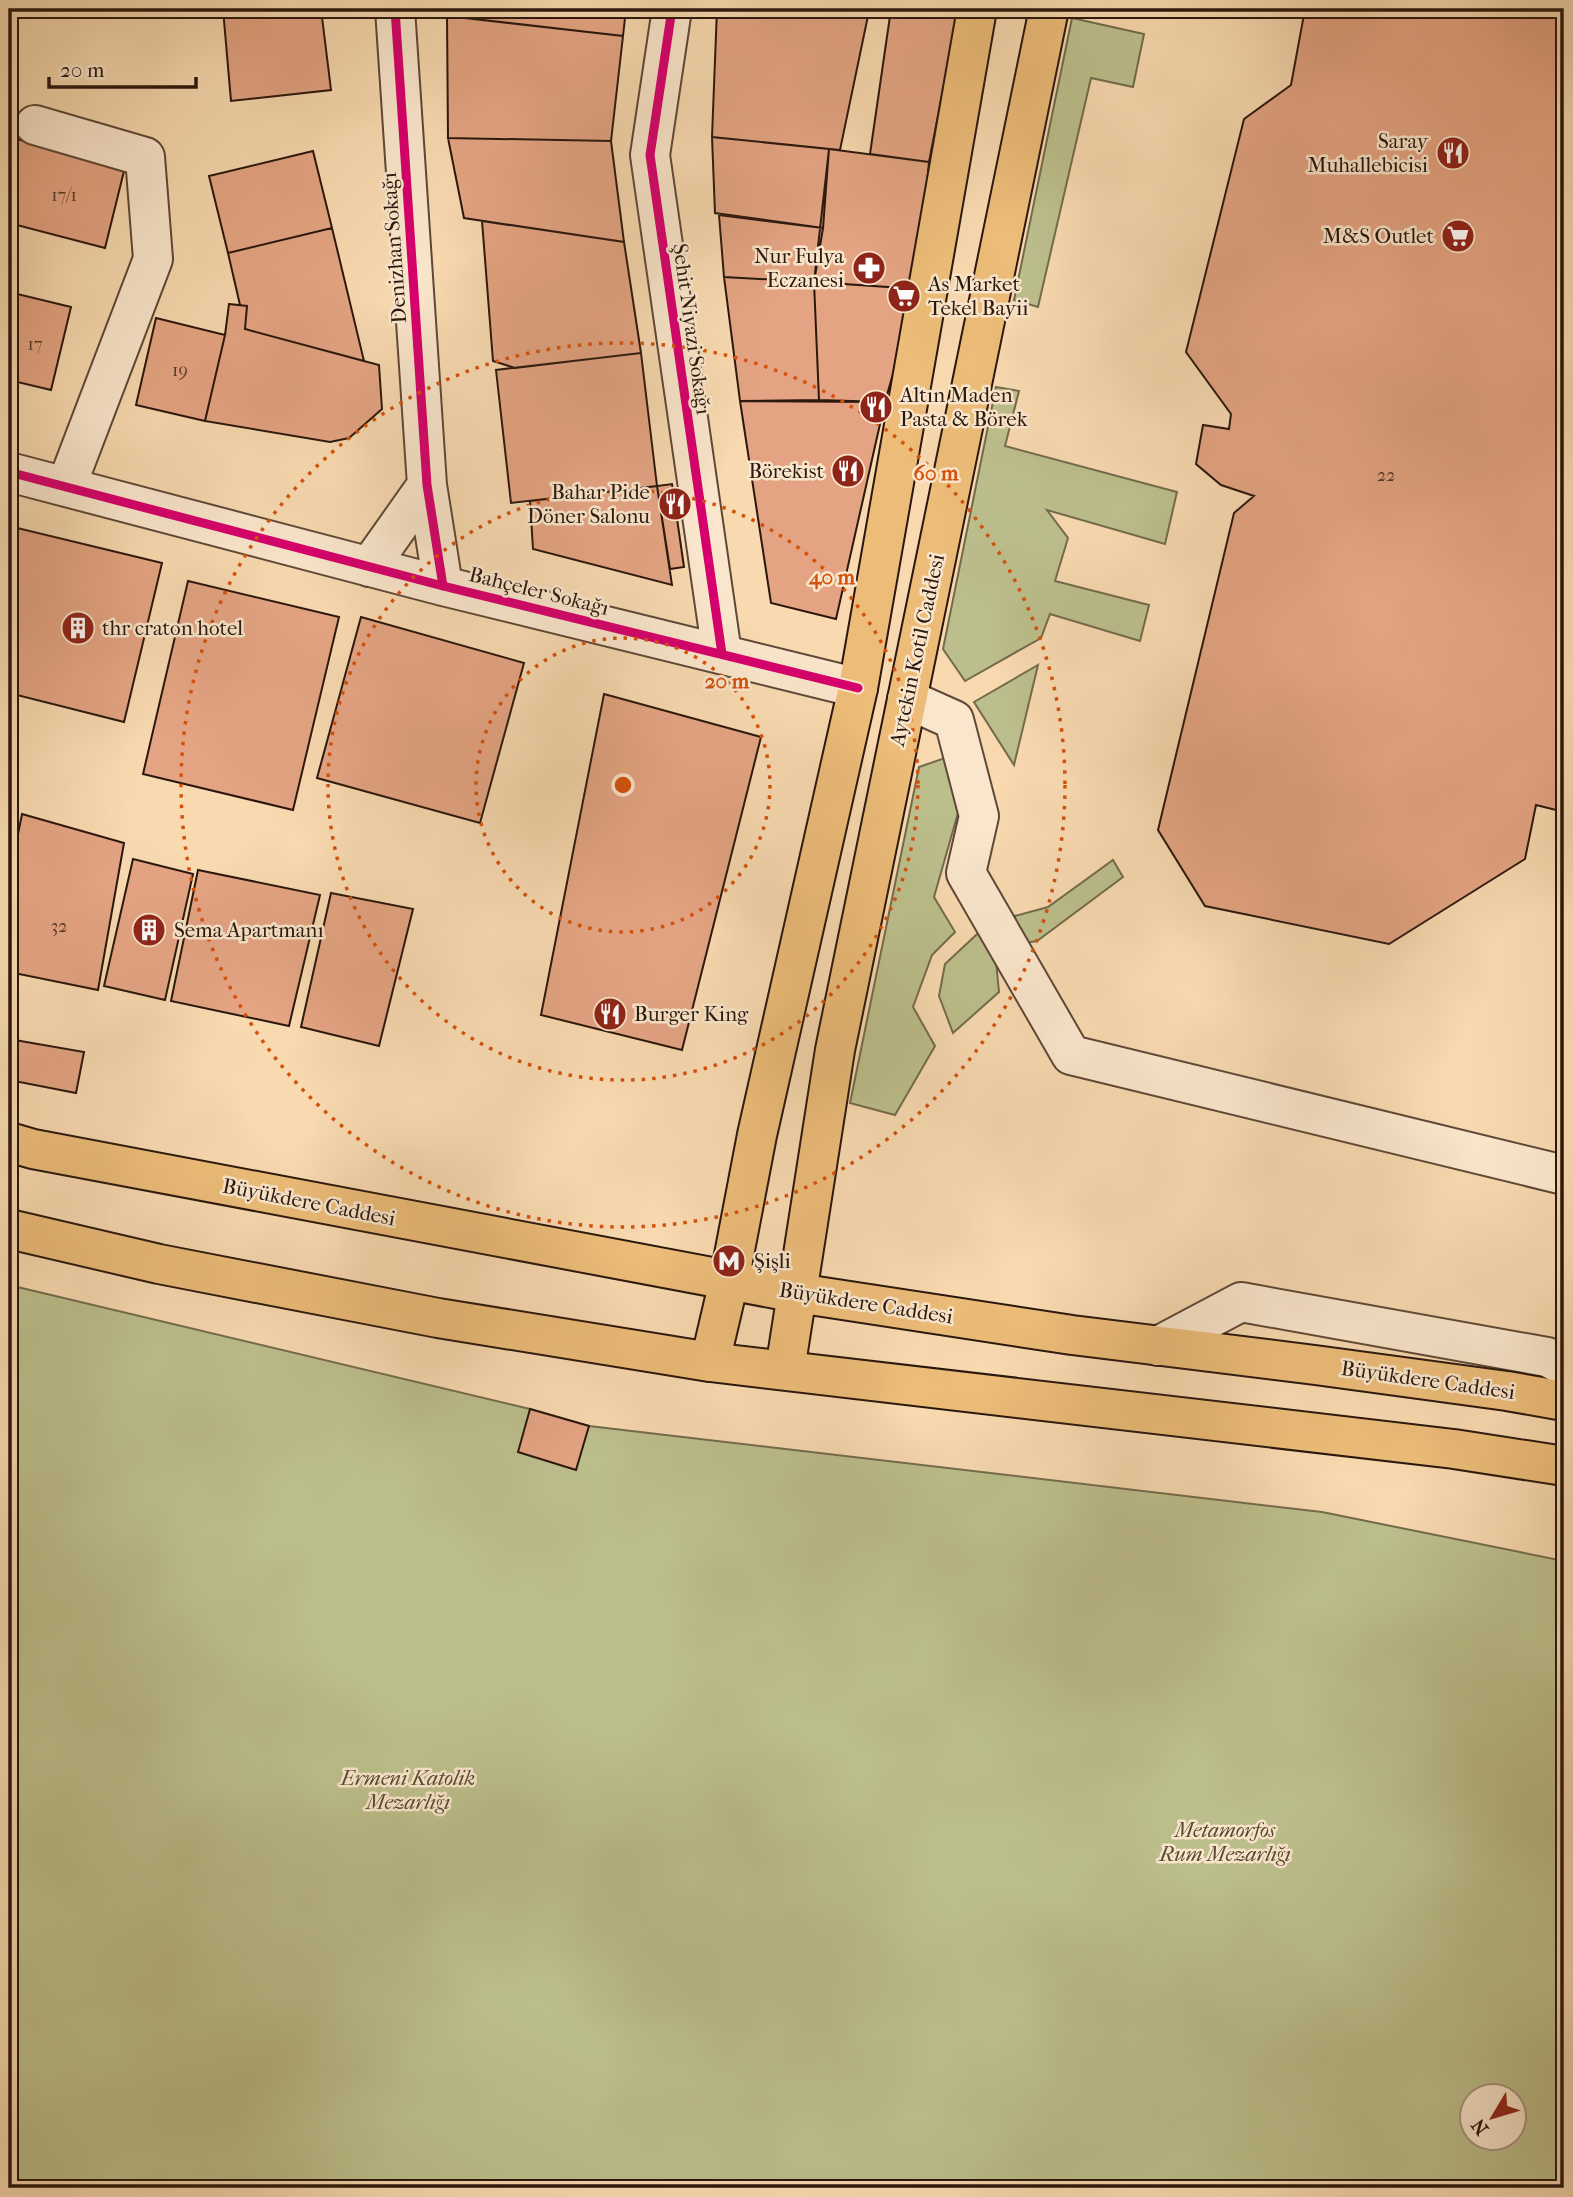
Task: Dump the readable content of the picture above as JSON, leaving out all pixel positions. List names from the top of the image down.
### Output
{
  "streets": {
    "main road": ["Aytekin Kotil Caddesi", "Büyükdere Caddesi"],
    "street": ["Denizhan Sokağı", "Şehit Niyazi Sokağı", "Bahçeler Sokağı"]
  },
  "crossings": [
    ["Denizhan Sokağı", "Bahçeler Sokağı"],
    ["Şehit Niyazi Sokağı", "Bahçeler Sokağı"],
    ["Aytekin Kotil Caddesi", "Büyükdere Caddesi"]
  ],
  "parks": ["Ermeni Katolik Mezarlığı", "Metamorfos Rum Mezarlığı"],
  "places": {
    "restaurant": [
      "Saray Muhallebicisi",
      "Altın Maden Pasta & Börek",
      "Börekist",
      "Bahar Pide Döner Salonu",
      "Burger King"
    ],
    "supermarket": ["M&S Outlet", "As Market Tekel Bayii"],
    "pharmacy": ["Nur Fulya Eczanesi"],
    "building": ["thr craton hotel", "Sema Apartmanı"],
    "metro station": ["Şişli"]
  },
  "house_numbers": [
    "17/1",
    "17",
    "19",
    "22",
    "32"
  ],
  "scale_bar": "20 m",
  "north": "bottom left",
  "rings": ["60 m", "40 m", "20 m"]
}
